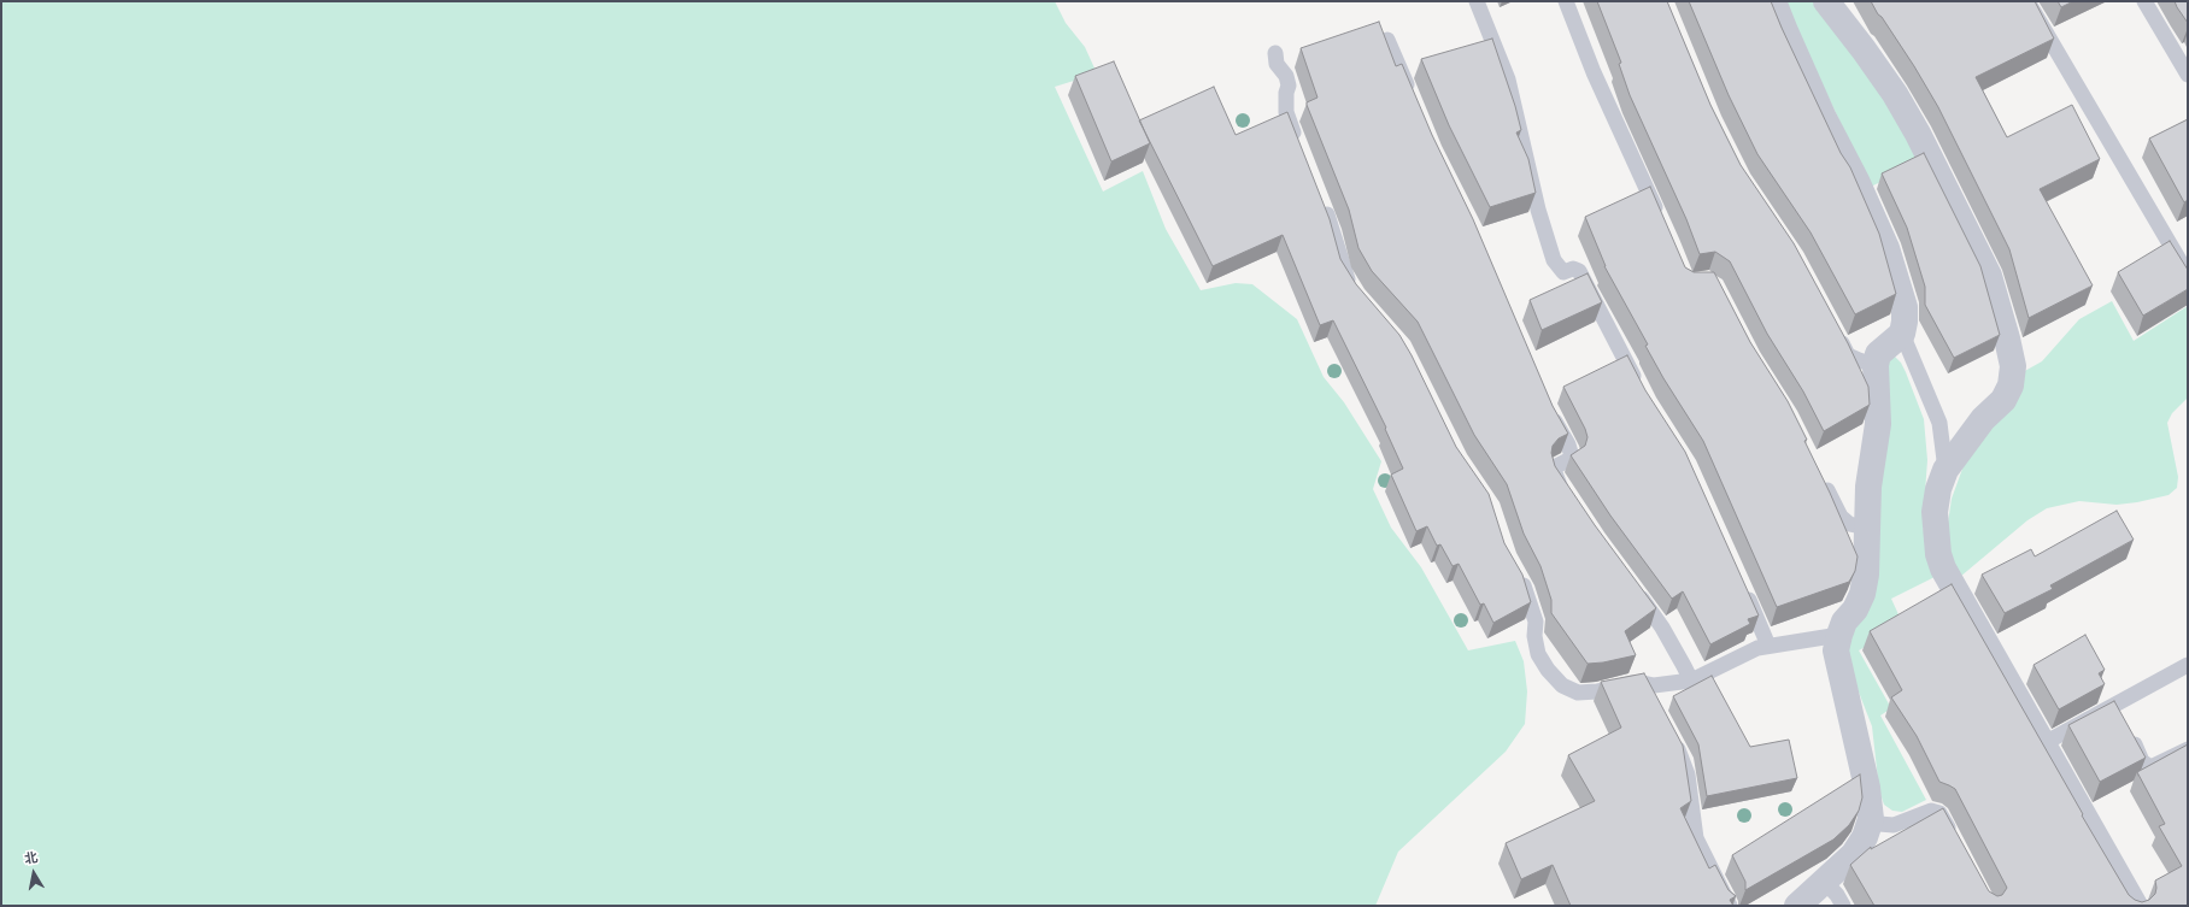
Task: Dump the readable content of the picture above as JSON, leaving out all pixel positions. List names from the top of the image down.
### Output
{
  "north": "top"
}
